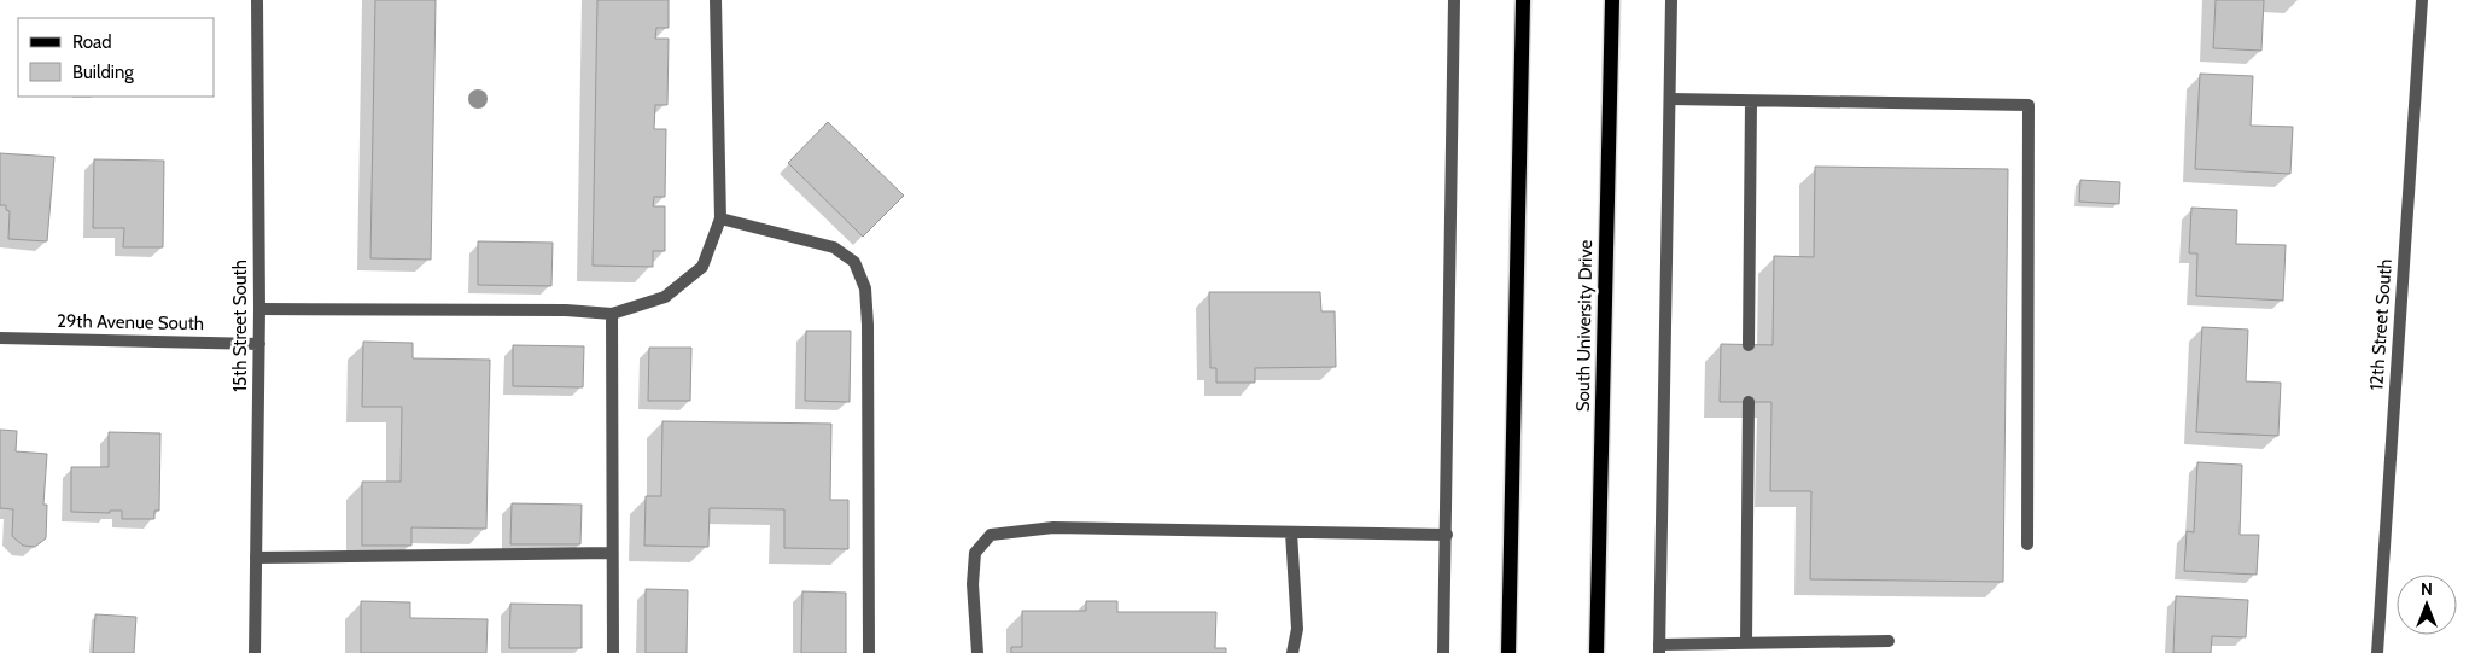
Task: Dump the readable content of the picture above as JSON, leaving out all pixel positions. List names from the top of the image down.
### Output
{
  "streets": {
    "main road": ["South University Drive"],
    "street": ["29th Avenue South", "12th Street South", "15th Street South"]
  },
  "crossings": [
    ["29th Avenue South", "15th Street South"]
  ],
  "legend": ["Road", "Building"],
  "north": "top"
}
